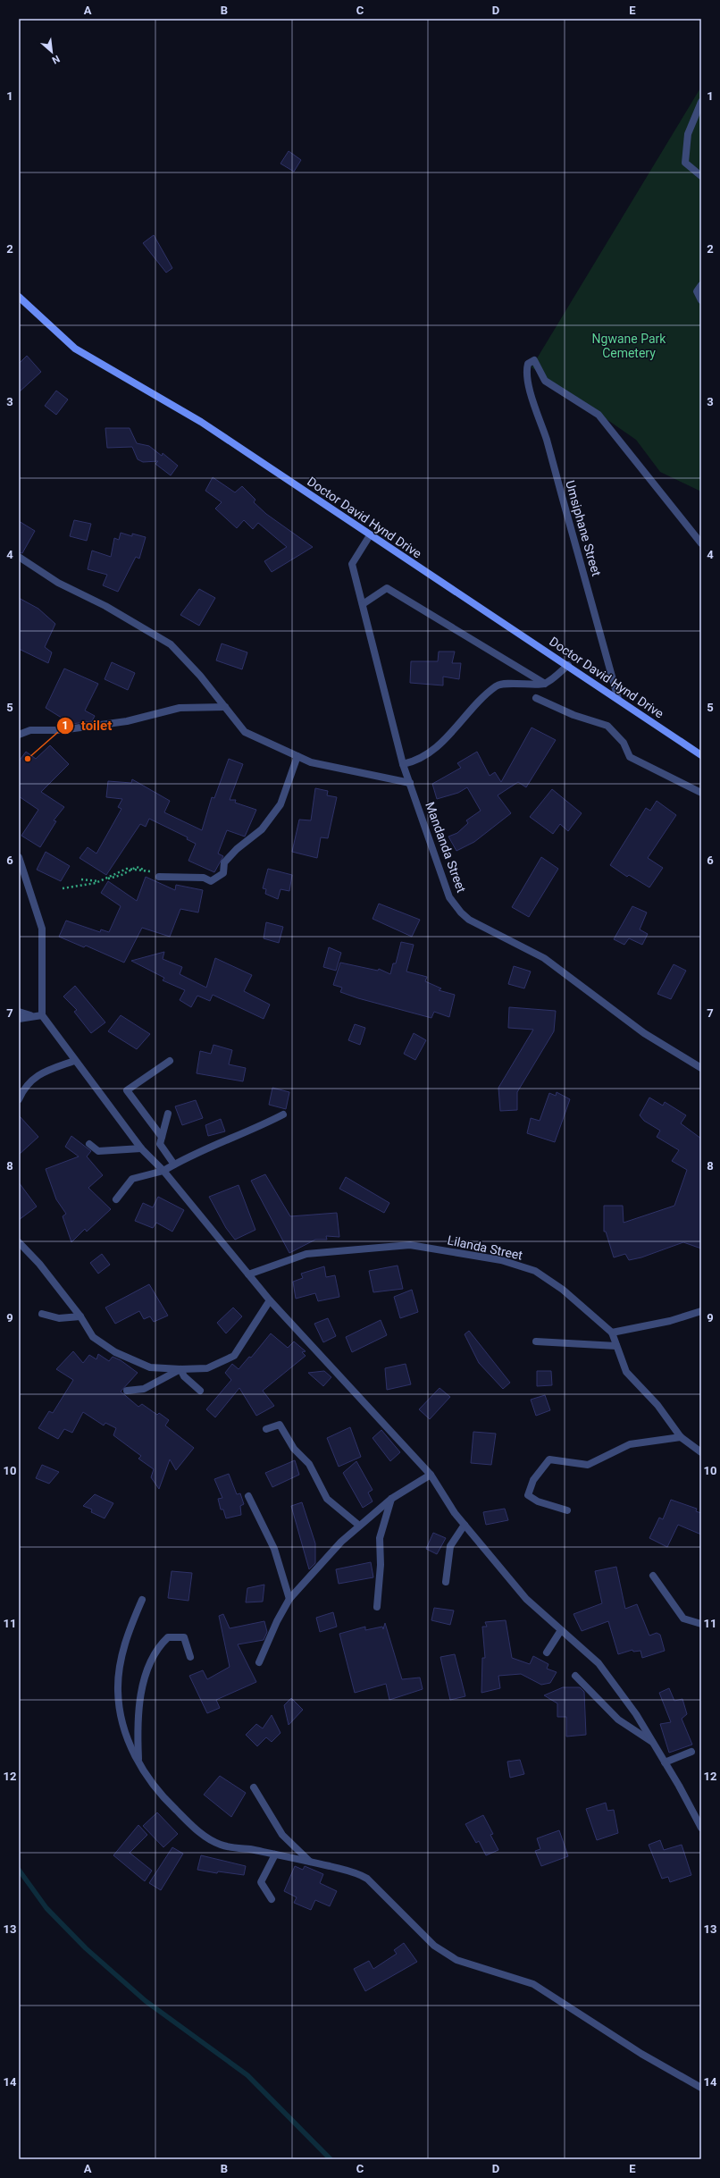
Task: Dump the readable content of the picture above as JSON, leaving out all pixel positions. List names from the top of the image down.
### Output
{
  "streets": {
    "main road": ["Doctor David Hynd Drive"],
    "street": ["Umsiphane Street", "Mandanda Street", "Lilanda Street"]
  },
  "crossings": [
    ["Doctor David Hynd Drive", "Umsiphane Street"],
    ["Doctor David Hynd Drive", "Mandanda Street"]
  ],
  "parks": ["Ngwane Park Cemetery"],
  "places": ["toilet"],
  "north": "bottom right",
  "grid": {
    "columns": [
      "A",
      "B",
      "C",
      "D",
      "E"
    ],
    "rows": [
      "1",
      "2",
      "3",
      "4",
      "5",
      "6",
      "7",
      "8",
      "9",
      "10",
      "11",
      "12",
      "13",
      "14"
    ]
  }
}
